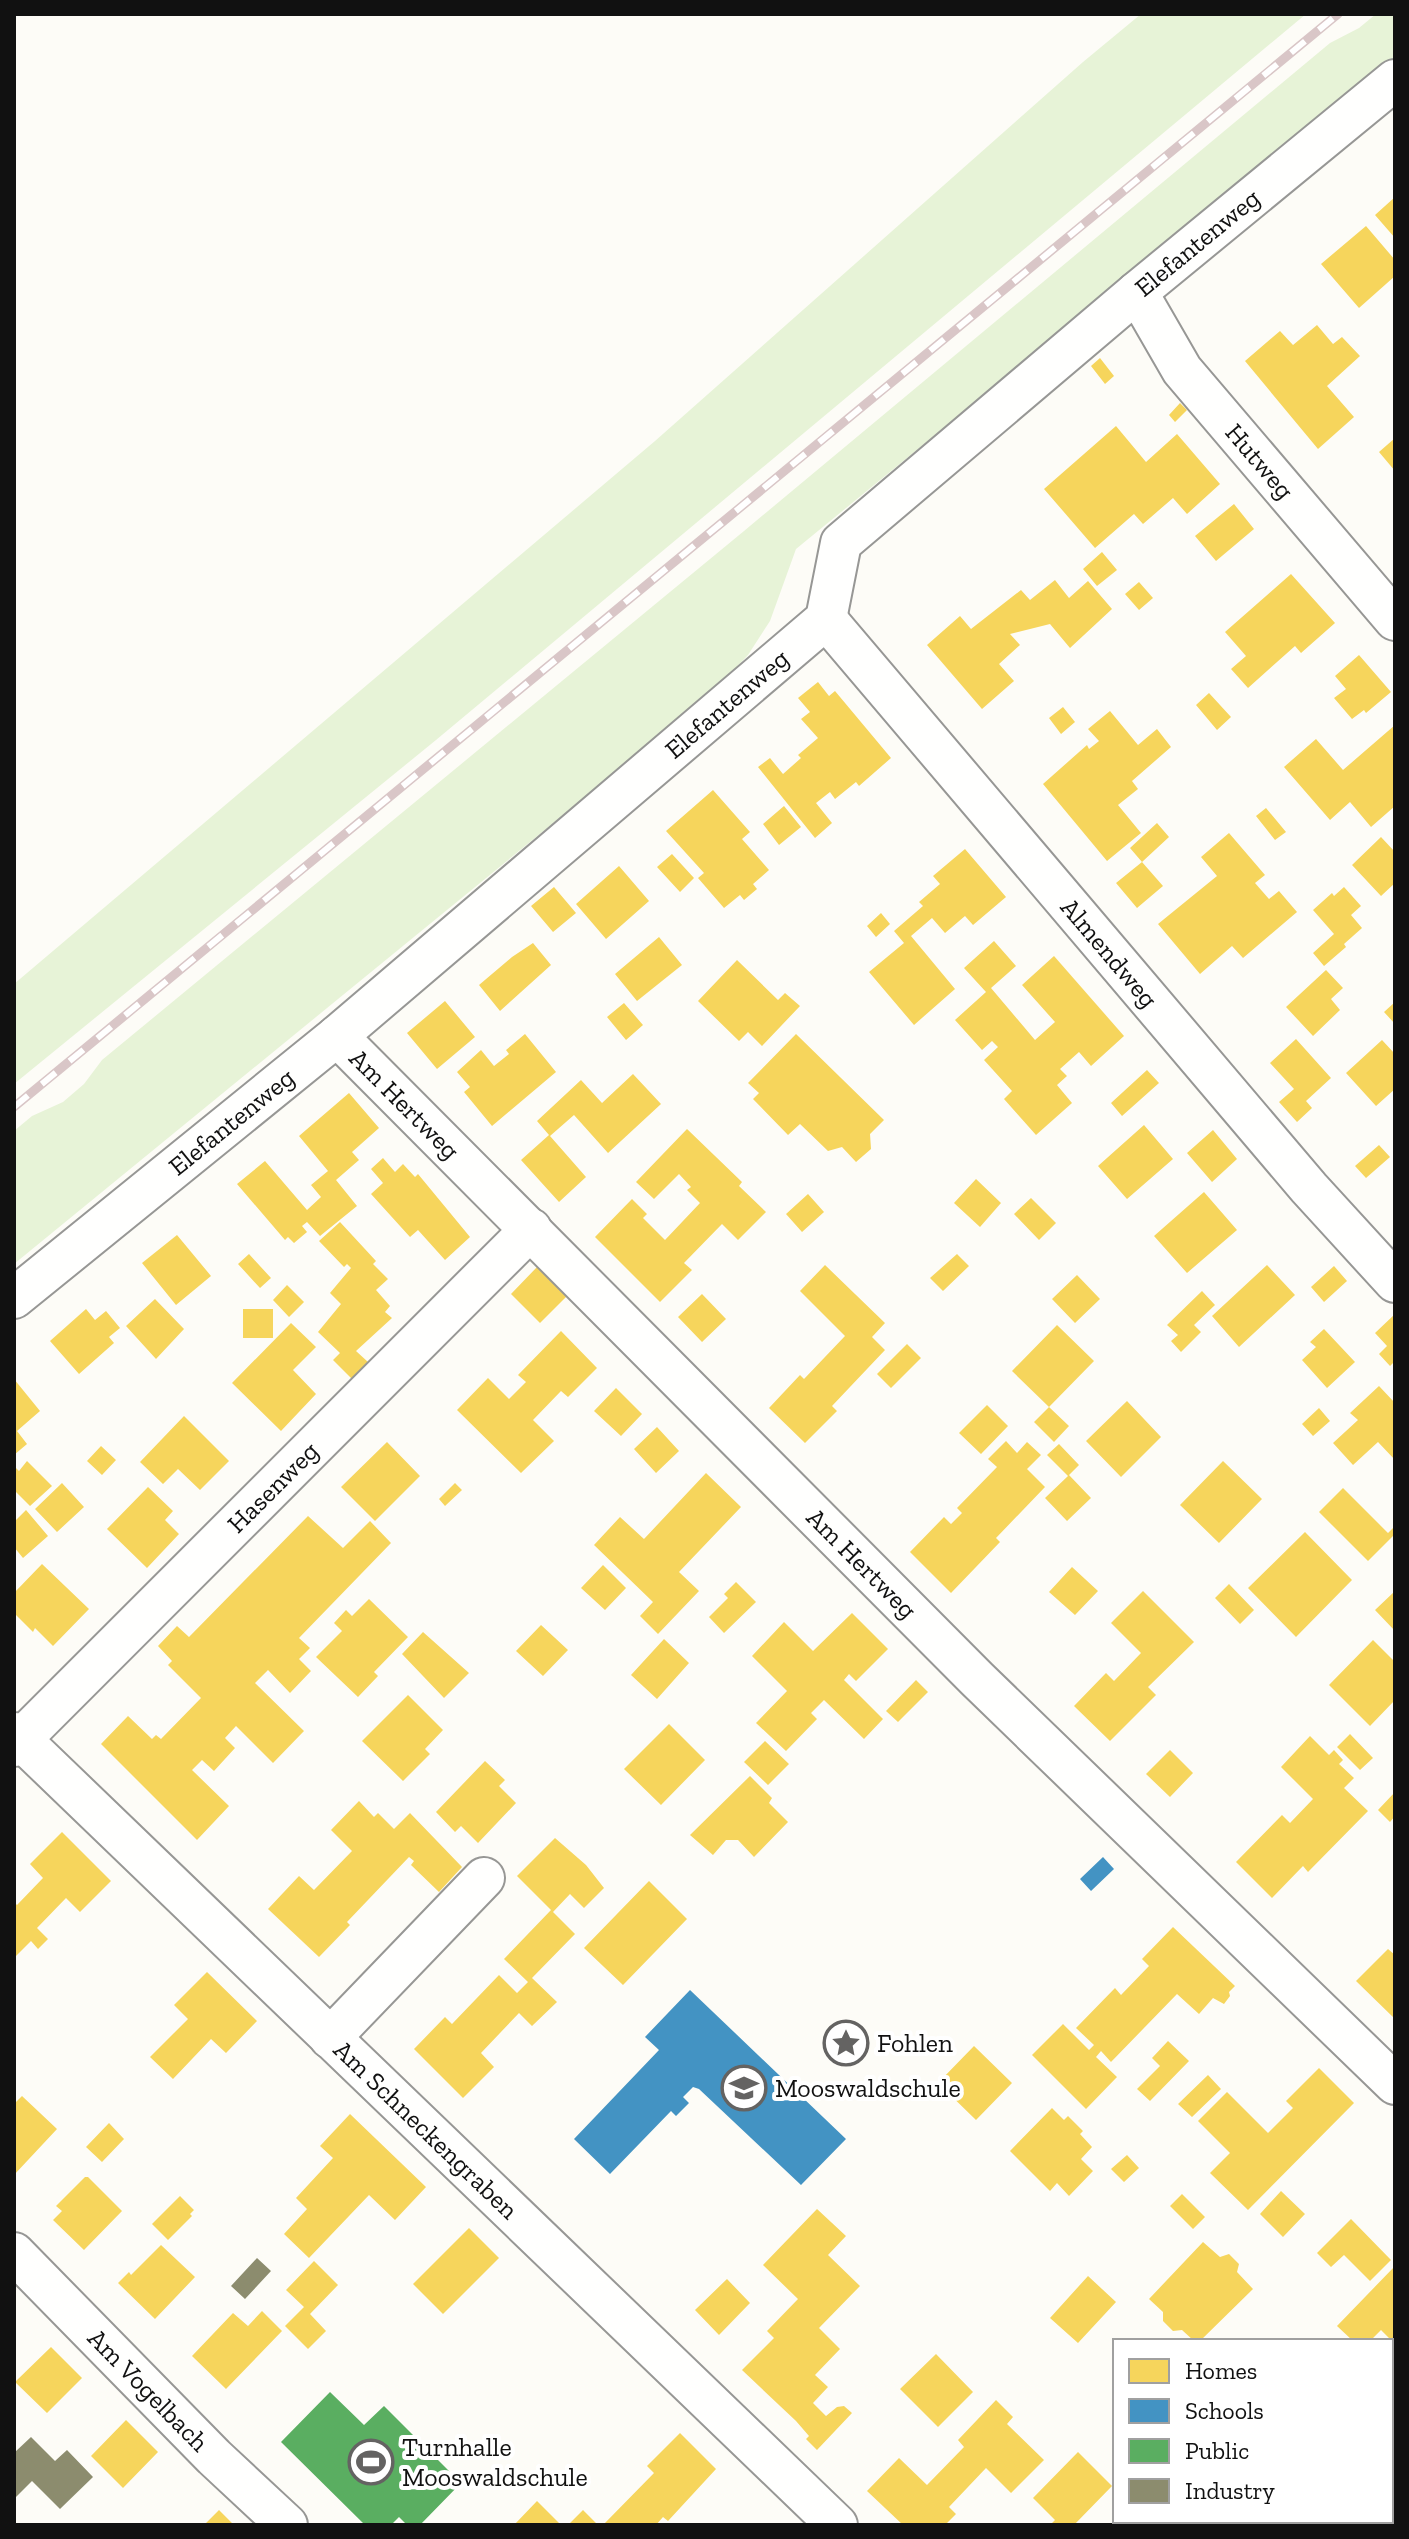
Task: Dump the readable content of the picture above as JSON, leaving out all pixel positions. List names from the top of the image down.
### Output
{
  "streets": {
    "street": [
      "Elefantenweg",
      "Hutweg",
      "Almendweg",
      "Am Hertweg",
      "Hasenweg",
      "Am Schneckengraben",
      "Am Vogelbach"
    ]
  },
  "crossings": [
    ["Elefantenweg", "Hutweg"],
    ["Elefantenweg", "Almendweg"],
    ["Elefantenweg", "Am Hertweg"],
    ["Am Hertweg", "Hasenweg"],
    ["Hasenweg", "Am Schneckengraben"]
  ],
  "places": {
    "place": ["Fohlen"],
    "school or university": ["Mooswaldschule"],
    "sports": ["Turnhalle Mooswaldschule"]
  },
  "legend": [
    "Homes",
    "Schools",
    "Public",
    "Industry"
  ]
}
